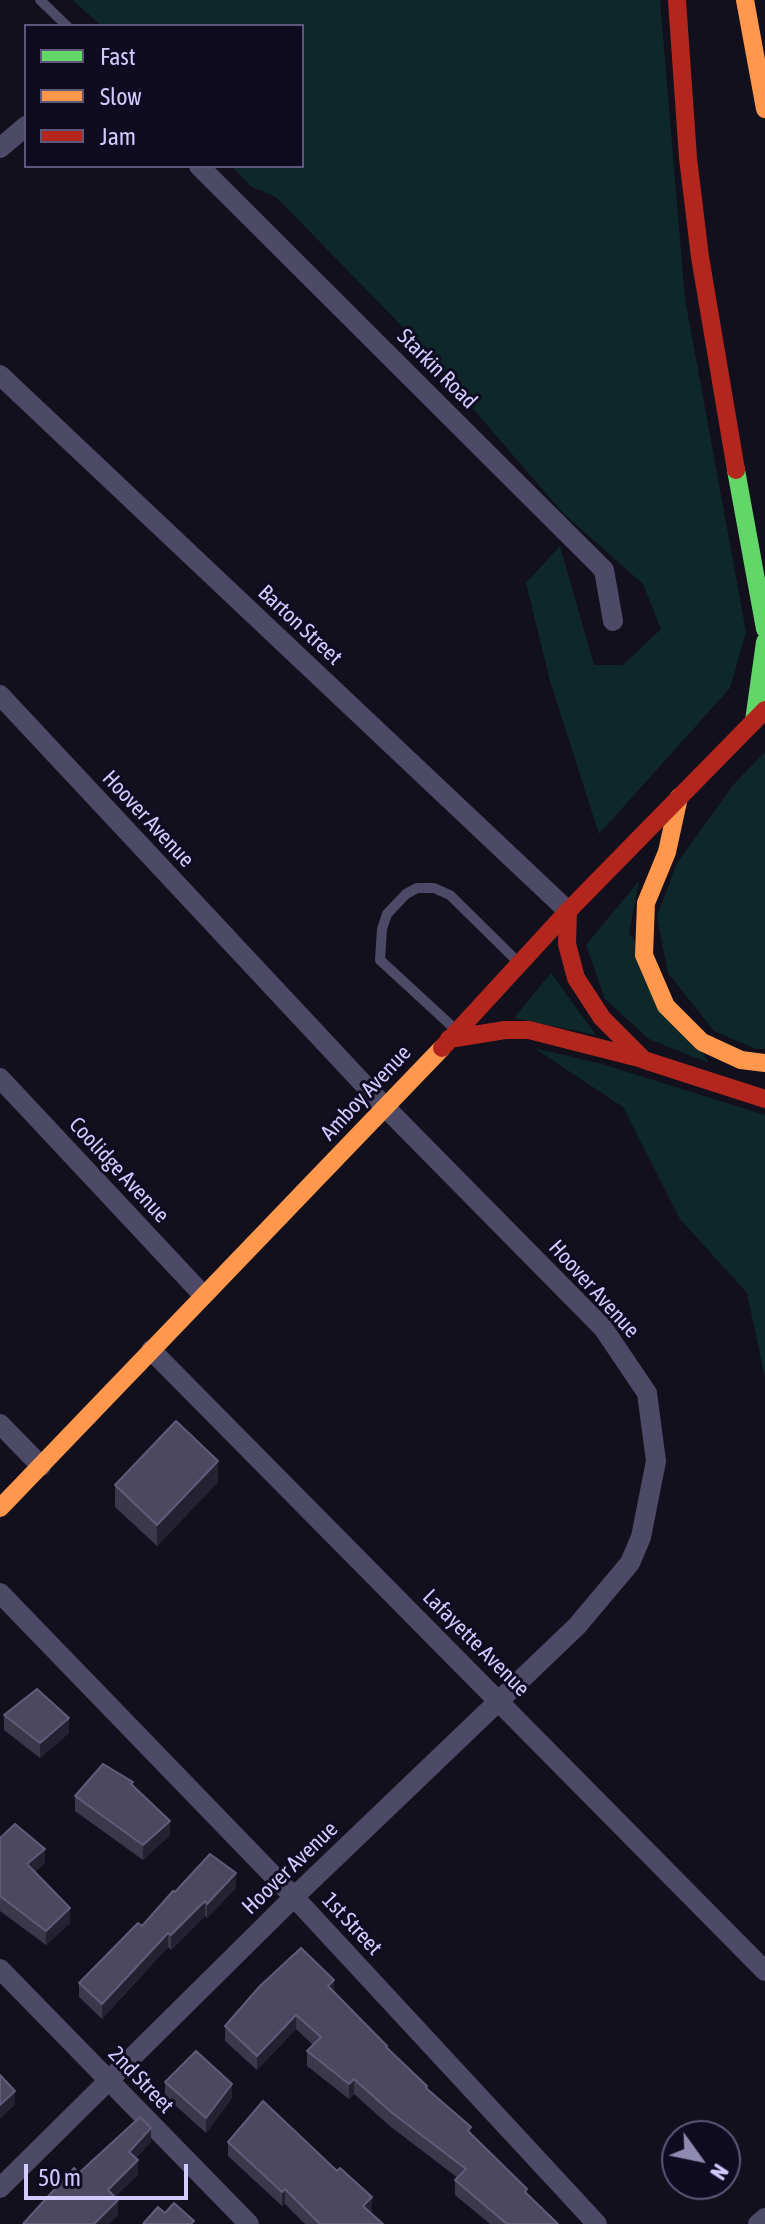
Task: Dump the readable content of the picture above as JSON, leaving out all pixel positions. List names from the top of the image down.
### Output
{
  "streets": {
    "main road": ["Amboy Avenue"],
    "street": [
      "Starkin Road",
      "Barton Street",
      "Hoover Avenue",
      "Coolidge Avenue",
      "Lafayette Avenue",
      "1st Street",
      "2nd Street"
    ]
  },
  "crossings": [
    ["Barton Street", "Amboy Avenue"],
    ["Hoover Avenue", "Amboy Avenue"],
    ["Hoover Avenue", "Lafayette Avenue"],
    ["Hoover Avenue", "1st Street"],
    ["Hoover Avenue", "2nd Street"],
    ["Amboy Avenue", "Coolidge Avenue"],
    ["Amboy Avenue", "Lafayette Avenue"]
  ],
  "legend": ["Fast", "Slow", "Jam"],
  "scale_bar": "50 m",
  "north": "bottom right"
}
